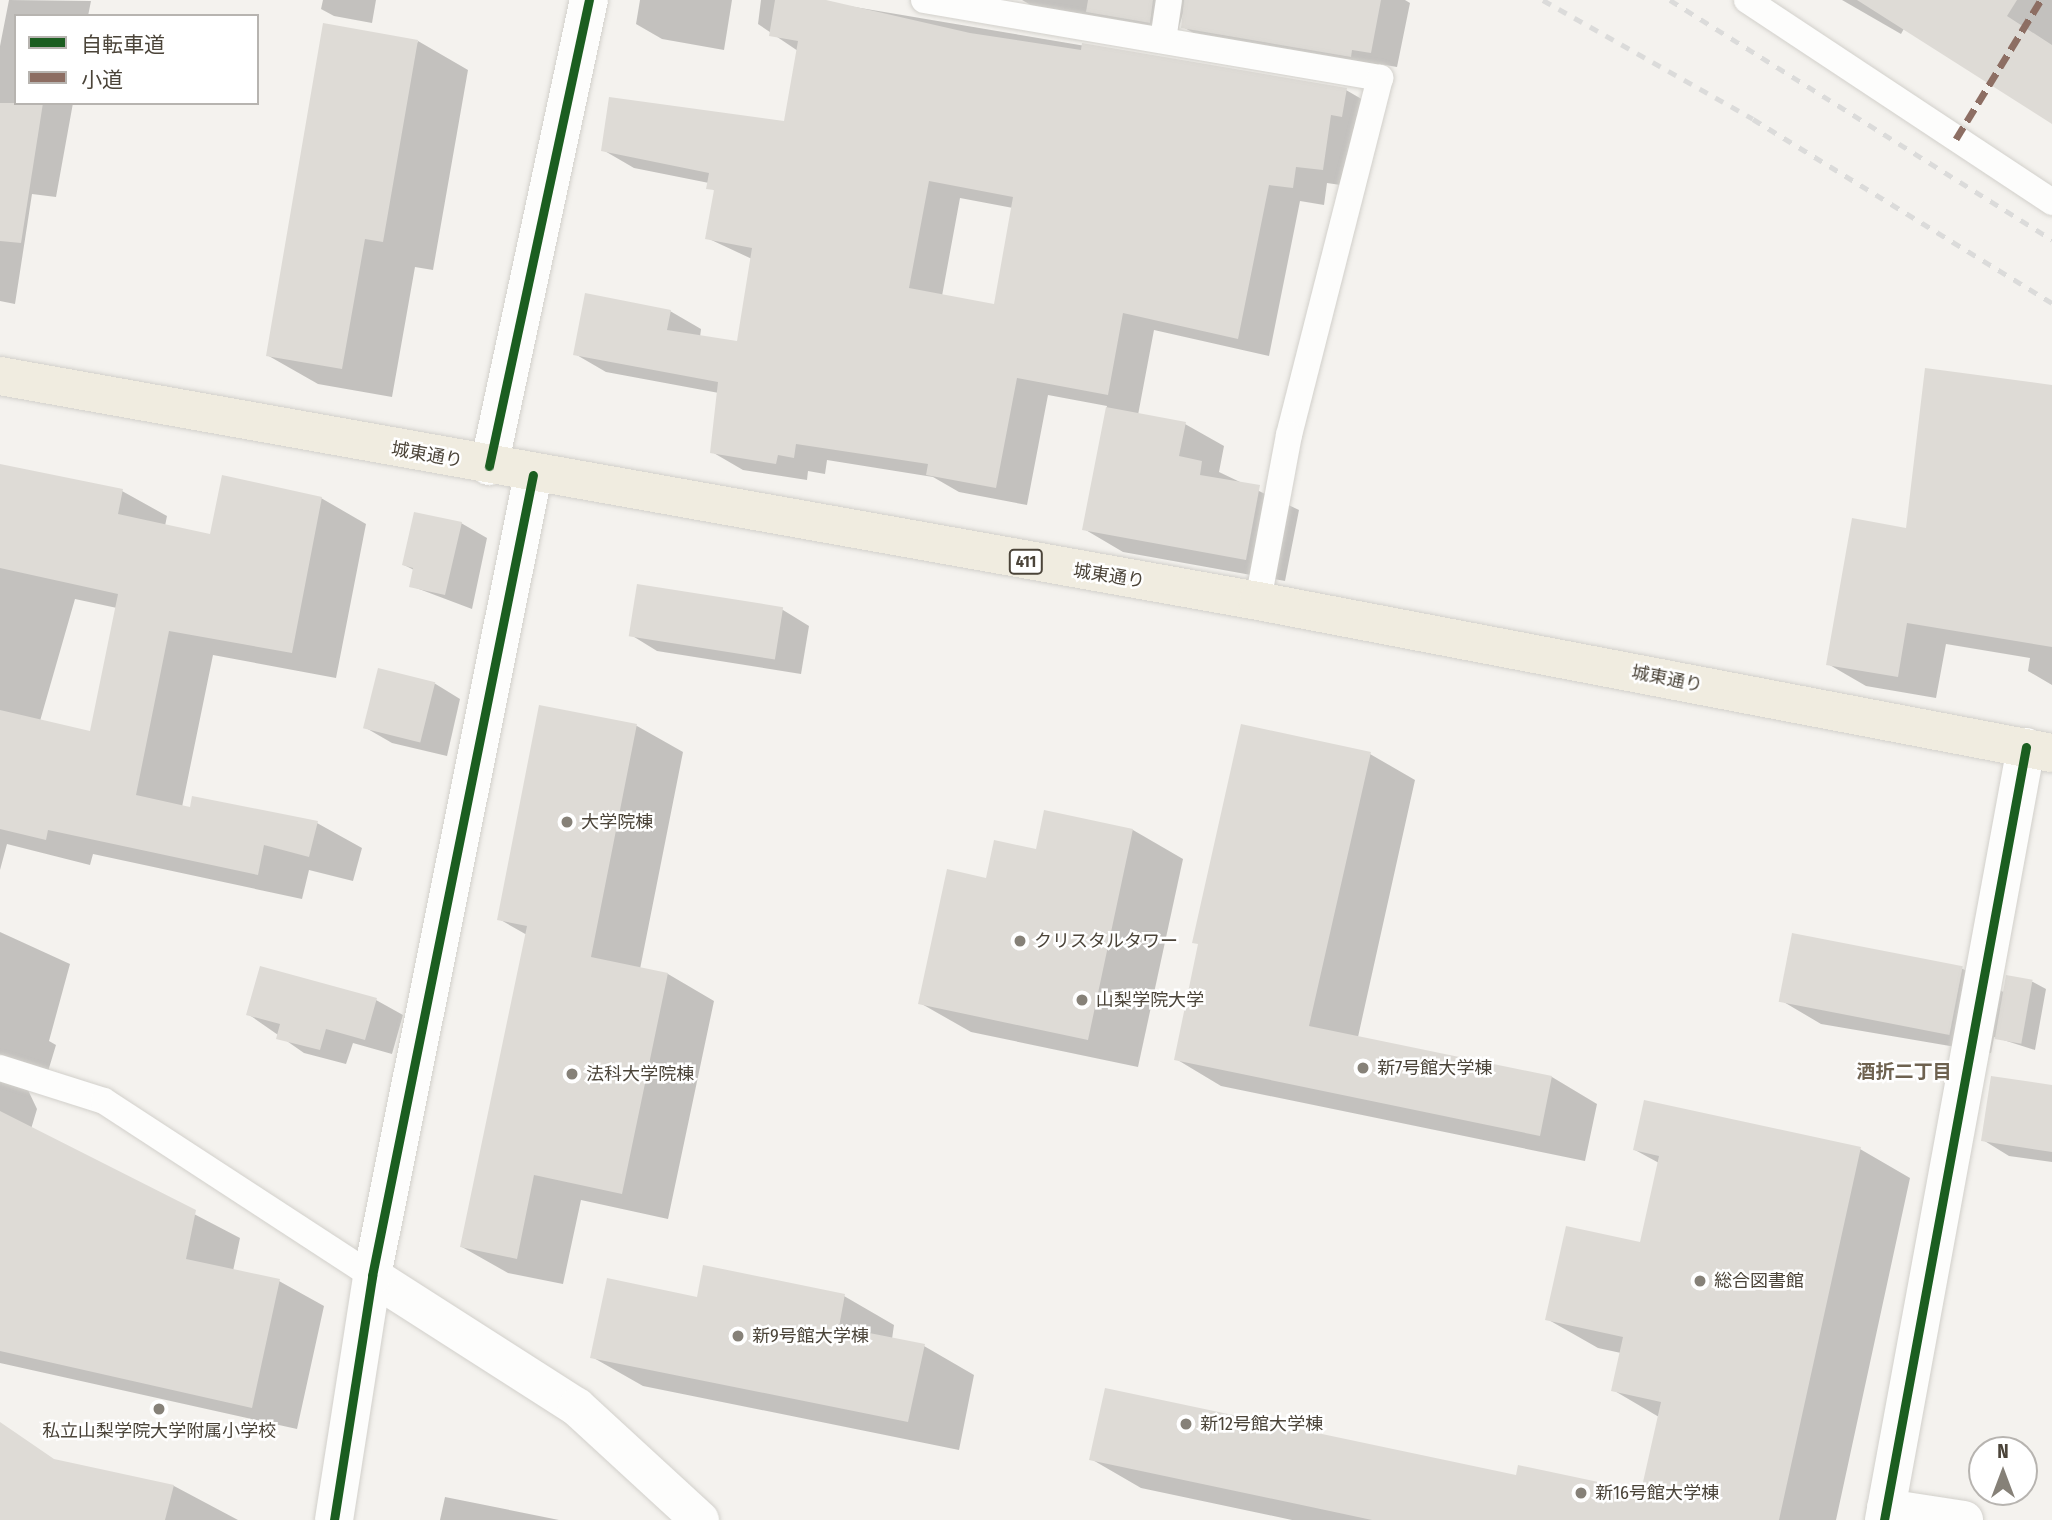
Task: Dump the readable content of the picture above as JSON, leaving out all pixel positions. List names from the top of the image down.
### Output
{
  "streets": {
    "highway": ["城東通り", "411"]
  },
  "districts": ["酒折二丁目"],
  "places": [
    "大学院棟",
    "クリスタルタワー",
    "山梨学院大学",
    "新7号館大学棟",
    "法科大学院棟",
    "総合図書館",
    "新9号館大学棟",
    "私立山梨学院大学附属小学校",
    "新12号館大学棟",
    "新16号館大学棟"
  ],
  "legend": ["自転車道", "小道"],
  "north": "top"
}
